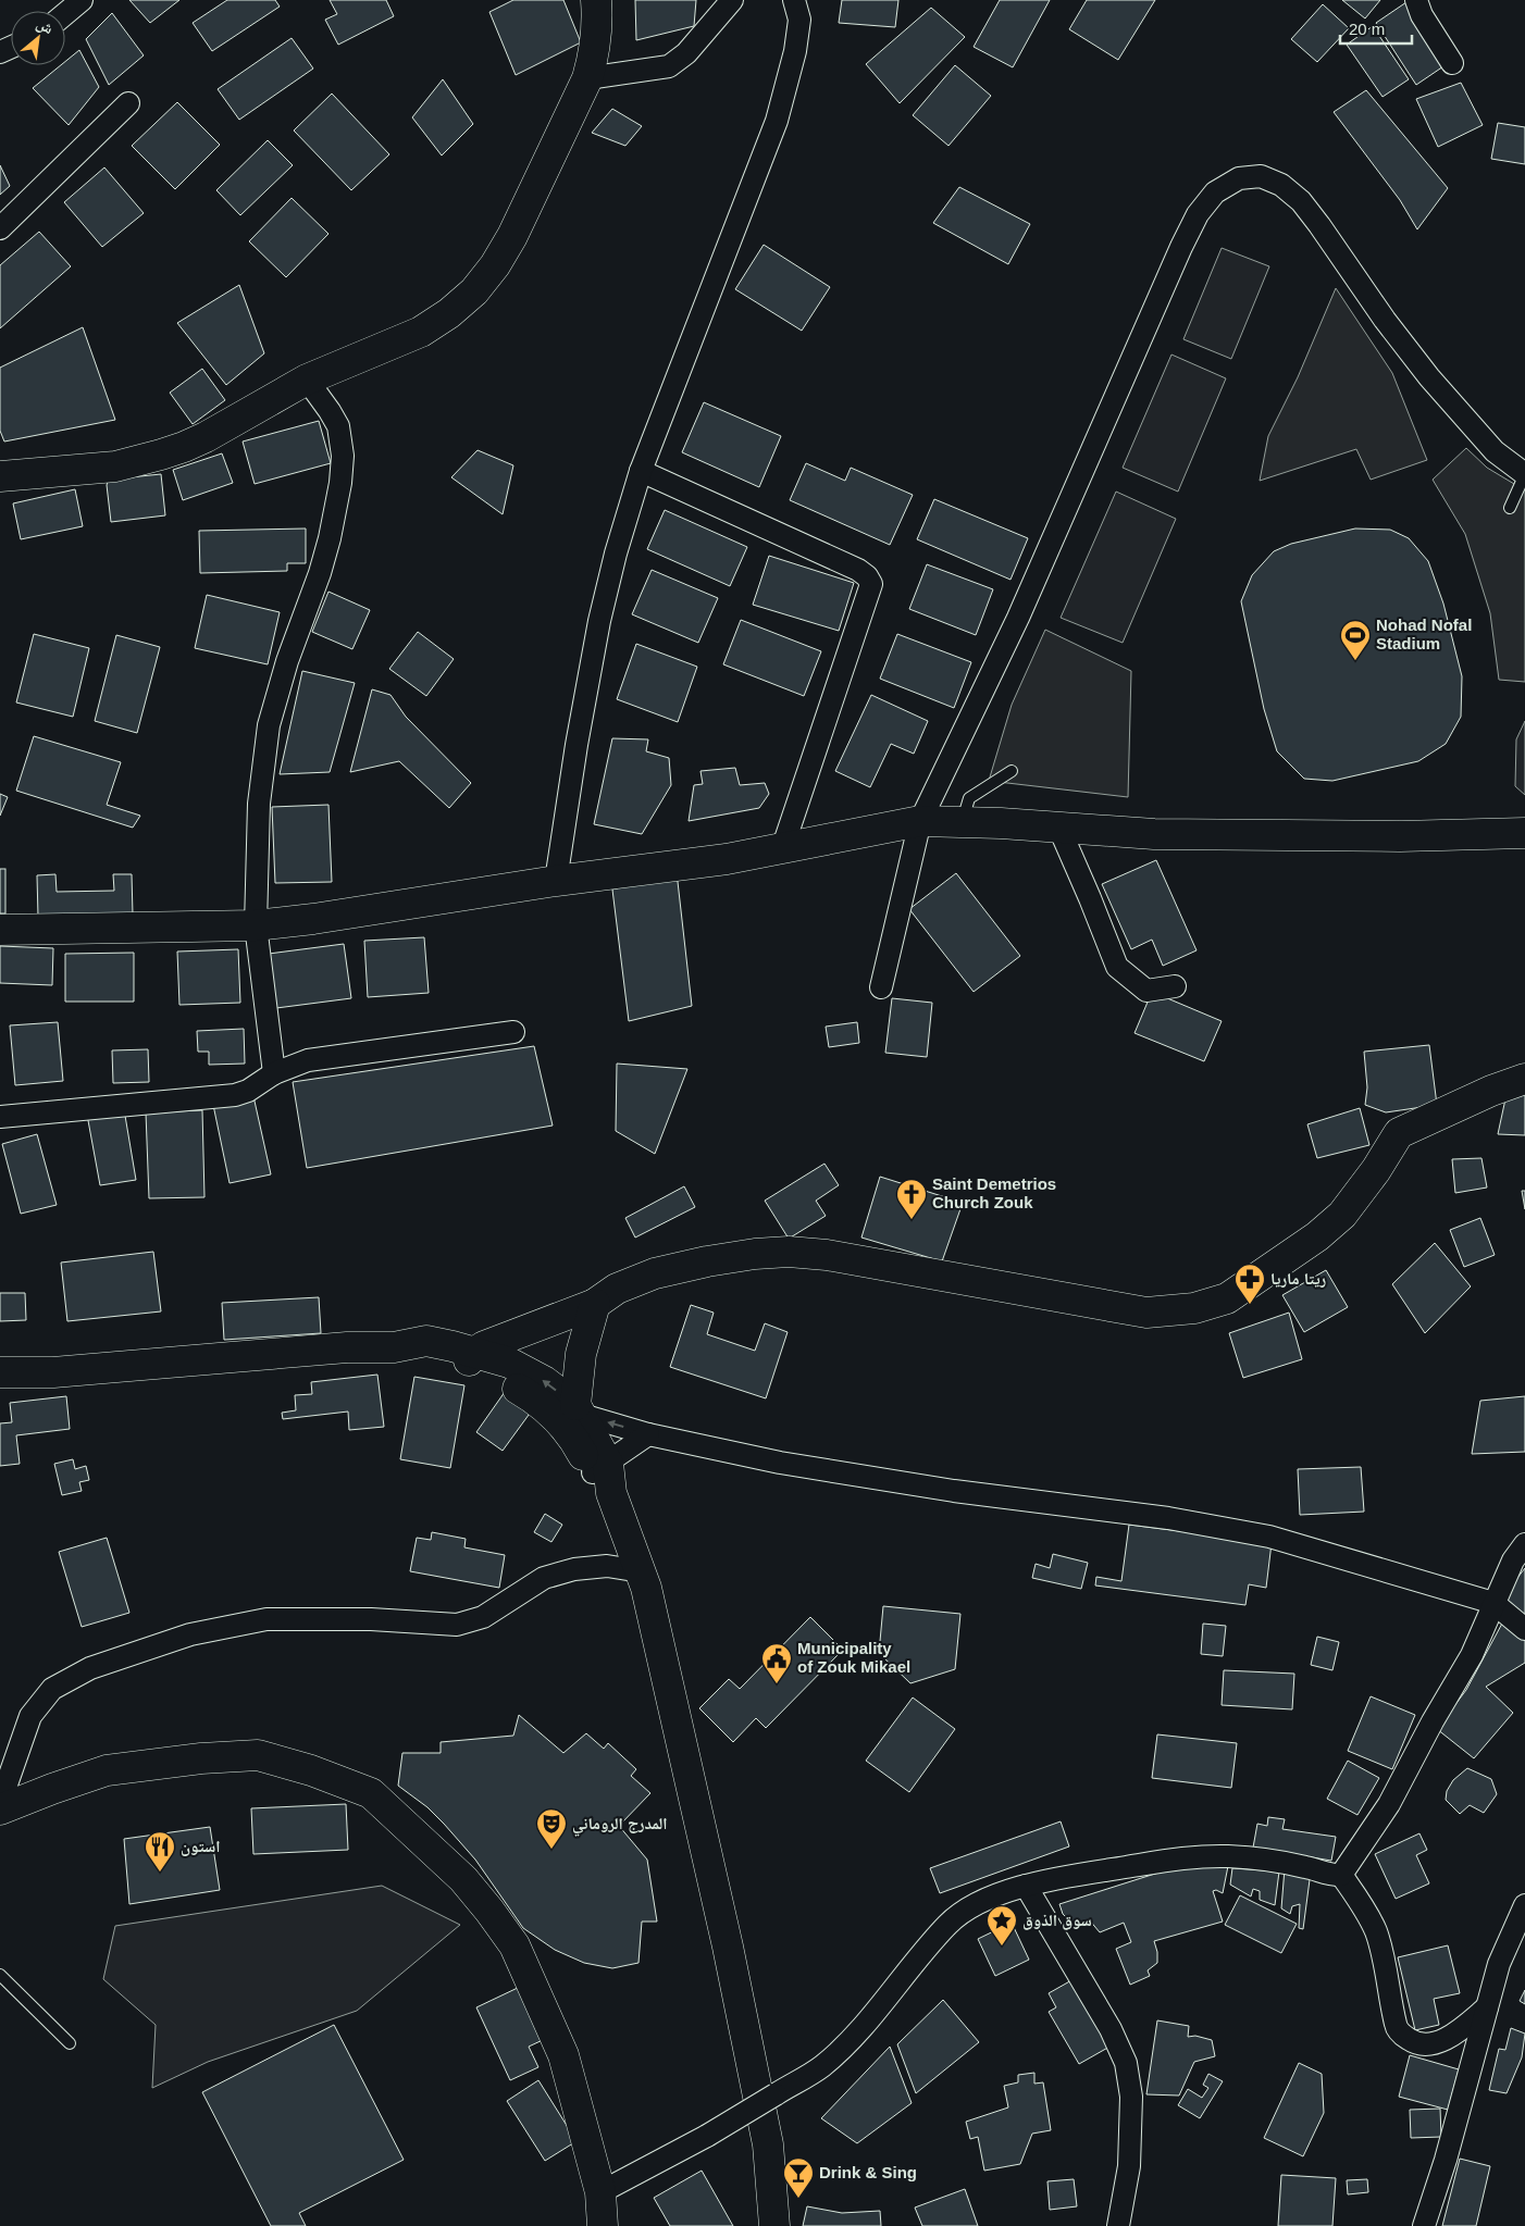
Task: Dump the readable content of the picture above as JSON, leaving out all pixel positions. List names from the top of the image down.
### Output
{
  "places": {
    "sports": ["Nohad Nofal Stadium"],
    "church": ["Saint Demetrios Church Zouk"],
    "pharmacy": ["ريتا ماريا"],
    "public building": ["Municipality of Zouk Mikael"],
    "theatre": ["المدرج الروماني"],
    "restaurant": ["استون"],
    "place": ["سوق الذوق"],
    "bar": ["Drink & Sing"]
  },
  "scale_bar": "20 m",
  "north": "top right"
}
